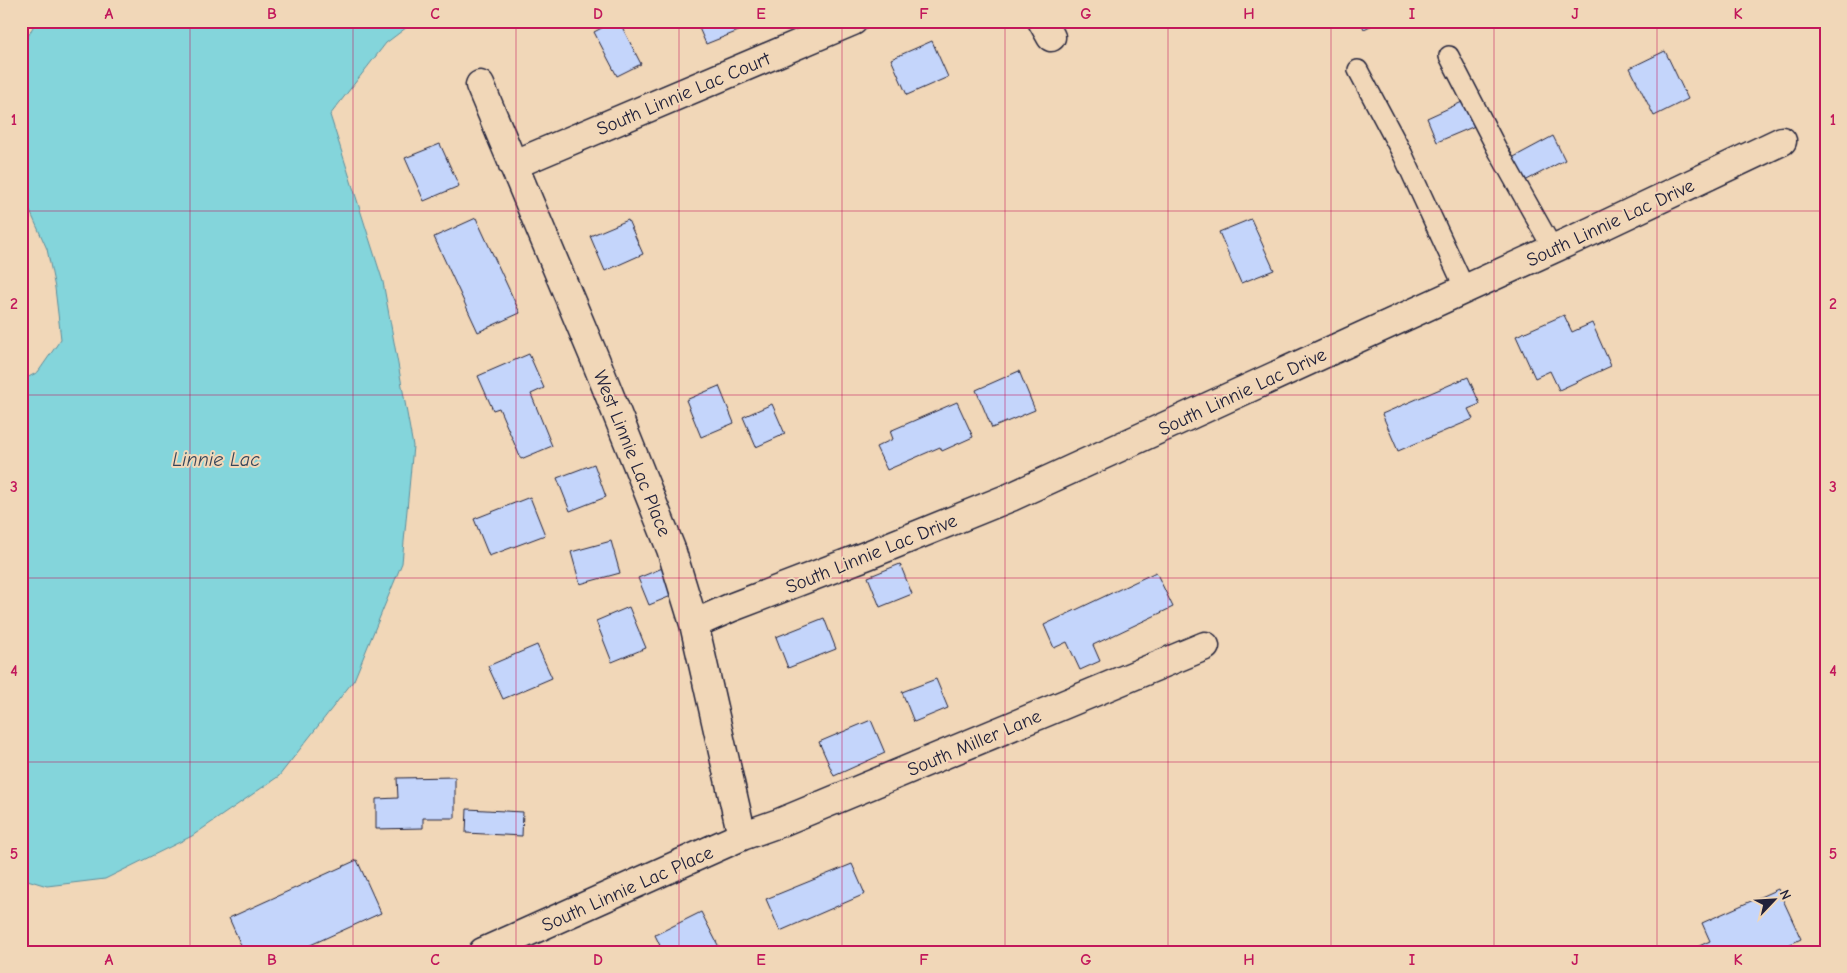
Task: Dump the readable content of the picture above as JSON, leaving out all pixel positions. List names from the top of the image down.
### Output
{
  "streets": {
    "street": [
      "South Linnie Lac Court",
      "South Linnie Lac Drive",
      "West Linnie Lac Place",
      "South Miller Lane",
      "South Linnie Lac Place"
    ]
  },
  "crossings": [
    ["South Linnie Lac Court", "West Linnie Lac Place"],
    ["South Linnie Lac Drive", "West Linnie Lac Place"],
    ["West Linnie Lac Place", "South Miller Lane"],
    ["West Linnie Lac Place", "South Linnie Lac Place"],
    ["South Miller Lane", "South Linnie Lac Place"]
  ],
  "water": ["Linnie Lac"],
  "north": "top right",
  "grid": {
    "columns": [
      "A",
      "B",
      "C",
      "D",
      "E",
      "F",
      "G",
      "H",
      "I",
      "J",
      "K"
    ],
    "rows": [
      "1",
      "2",
      "3",
      "4",
      "5"
    ]
  }
}
